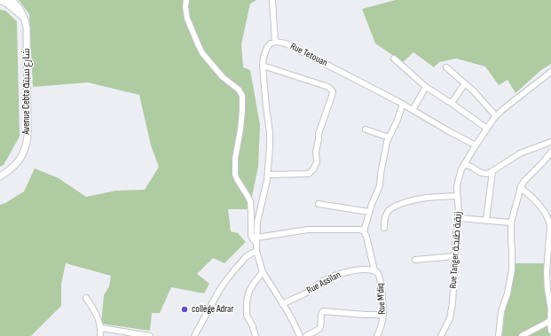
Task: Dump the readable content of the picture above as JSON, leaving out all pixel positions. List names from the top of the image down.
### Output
{
  "streets": {
    "street": [
      "Rue Tetouan",
      "Avenue Cebta شارع سبتة",
      "Rue Tanger زنقة طنجة",
      "Rue Assilan",
      "Rue M'diq"
    ]
  },
  "crossings": [
    ["Rue Tetouan", "Rue Tanger زنقة طنجة"],
    ["Rue Assilan", "Rue M'diq"]
  ],
  "places": ["collège Adrar"]
}
